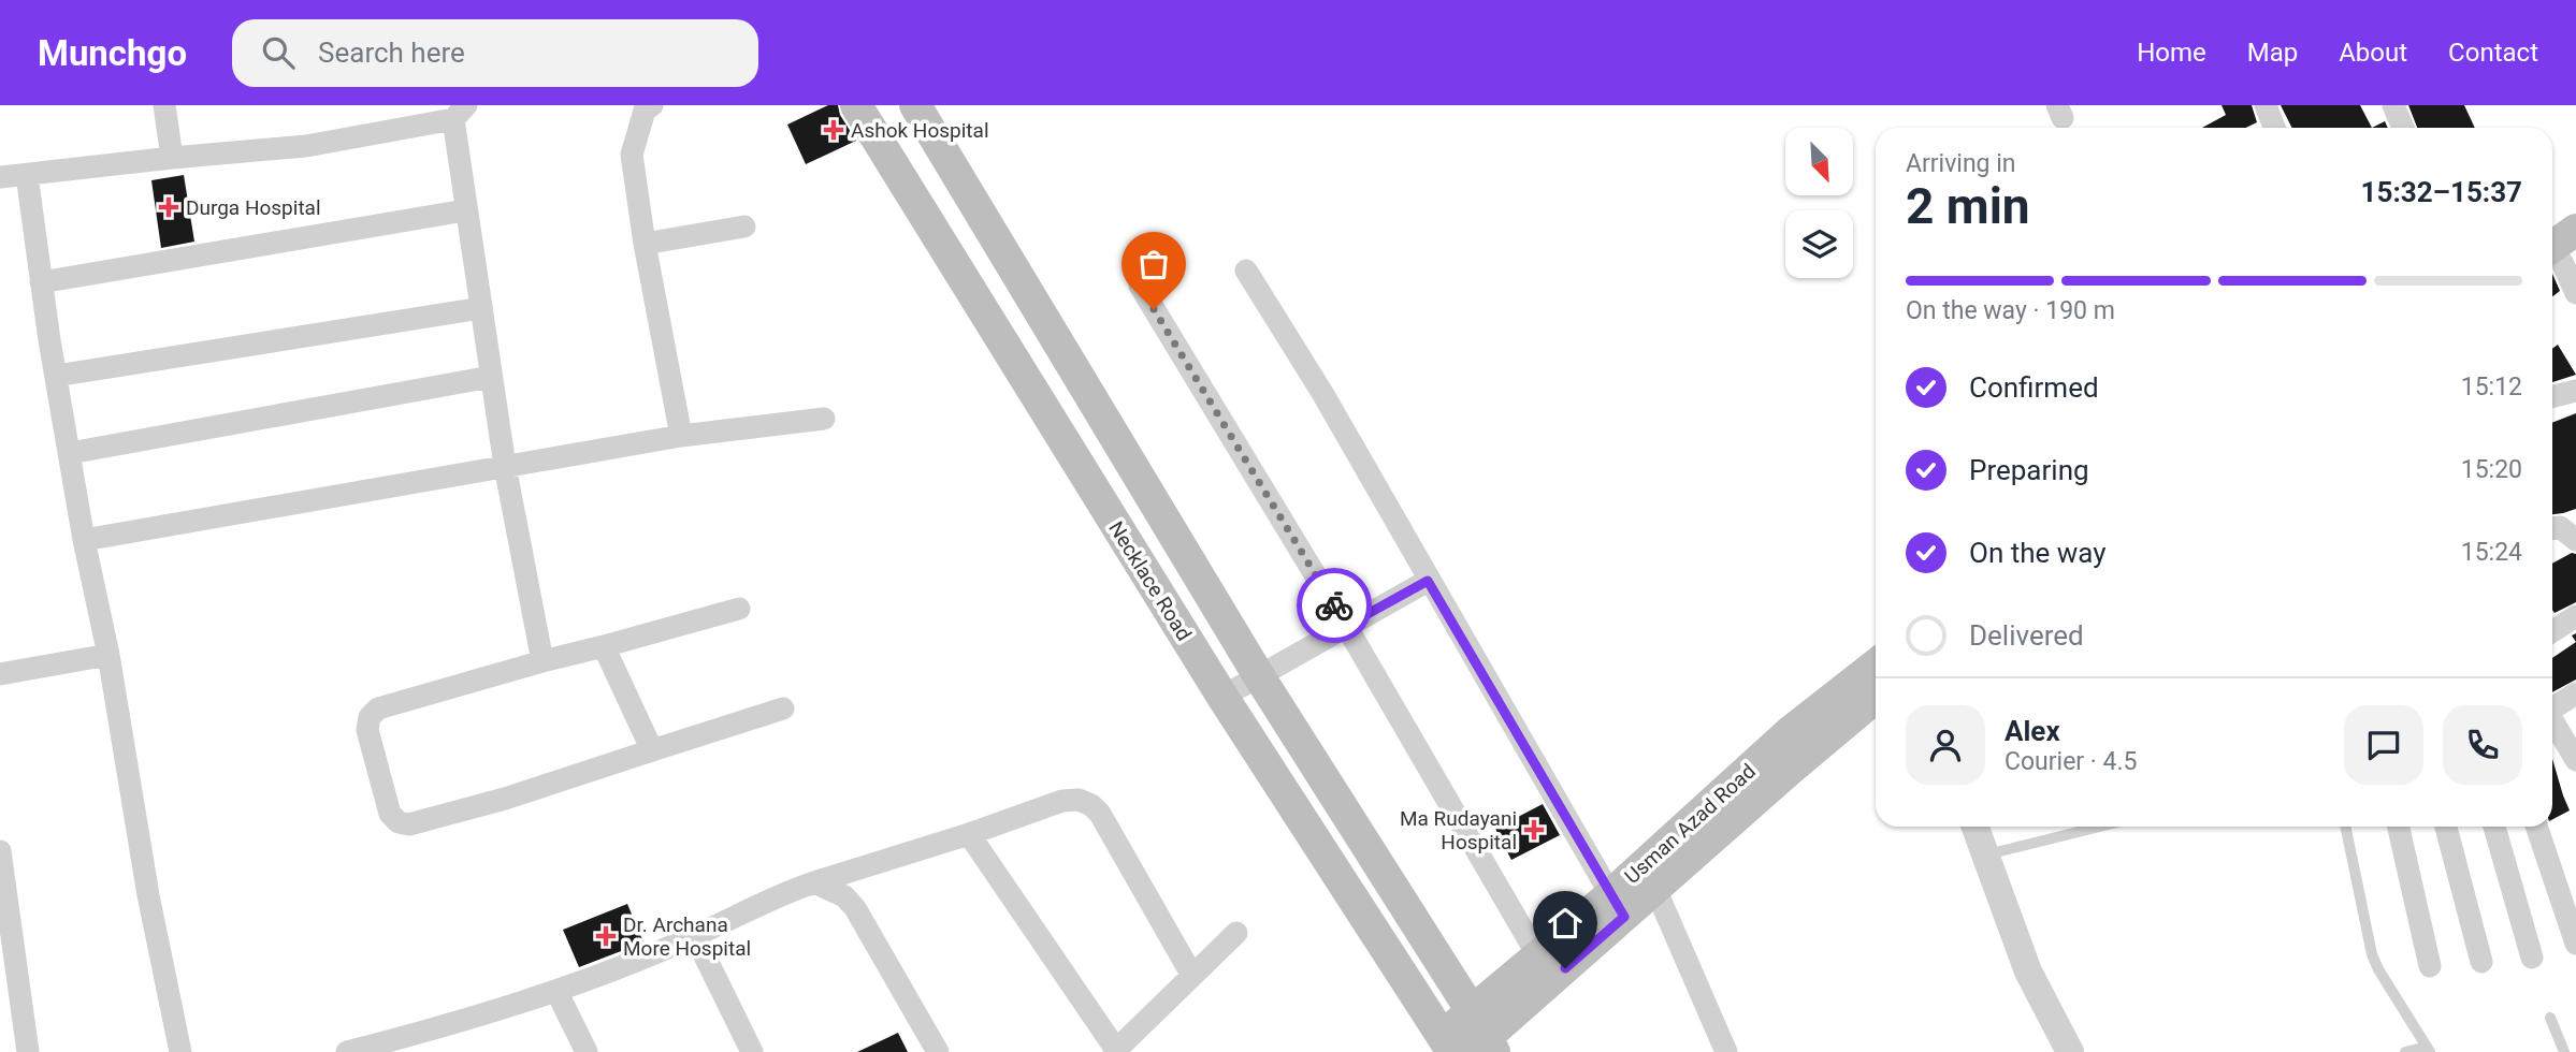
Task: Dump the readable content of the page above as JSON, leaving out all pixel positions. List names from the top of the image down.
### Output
{
  "streets": {
    "main road": ["Necklace Road", "Usman Azad Road"]
  },
  "crossings": [
    ["Necklace Road", "Usman Azad Road"]
  ],
  "places": {
    "health": [
      "Ashok Hospital",
      "Durga Hospital",
      "Ma Rudayani Hospital",
      "Dr. Archana More Hospital"
    ]
  },
  "north": "bottom right",
  "page": {
    "header": "Munchgo",
    "search": "Search here",
    "nav": [
      "Home",
      "Map",
      "About",
      "Contact"
    ],
    "heading": ["2 min", "Arriving in", "15:32–15:37"],
    "panel": ["Alex", "Courier · 4.5"],
    "bar": "On the way · 190 m",
    "list": [
      ["Confirmed", "15:12"],
      ["Preparing", "15:20"],
      ["On the way", "15:24"],
      "Delivered"
    ]
  }
}
